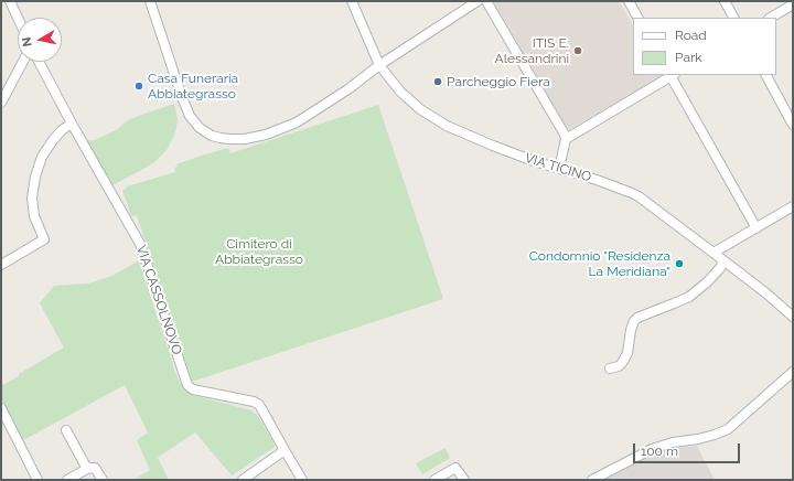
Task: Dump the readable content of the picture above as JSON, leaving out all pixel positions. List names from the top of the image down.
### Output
{
  "streets": {
    "street": ["VIA TICINO", "VIA CASSOLNOVO"]
  },
  "parks": ["Cimitero di Abbiategrasso"],
  "places": [
    "ITIS E. Alessandrini",
    "Parcheggio Fiera",
    "Casa Funeraria Abbiategrasso",
    "Condomnio \"Residenza La Meridiana\""
  ],
  "legend": ["Road", "Park"],
  "scale_bar": "100 m",
  "north": "left"
}
